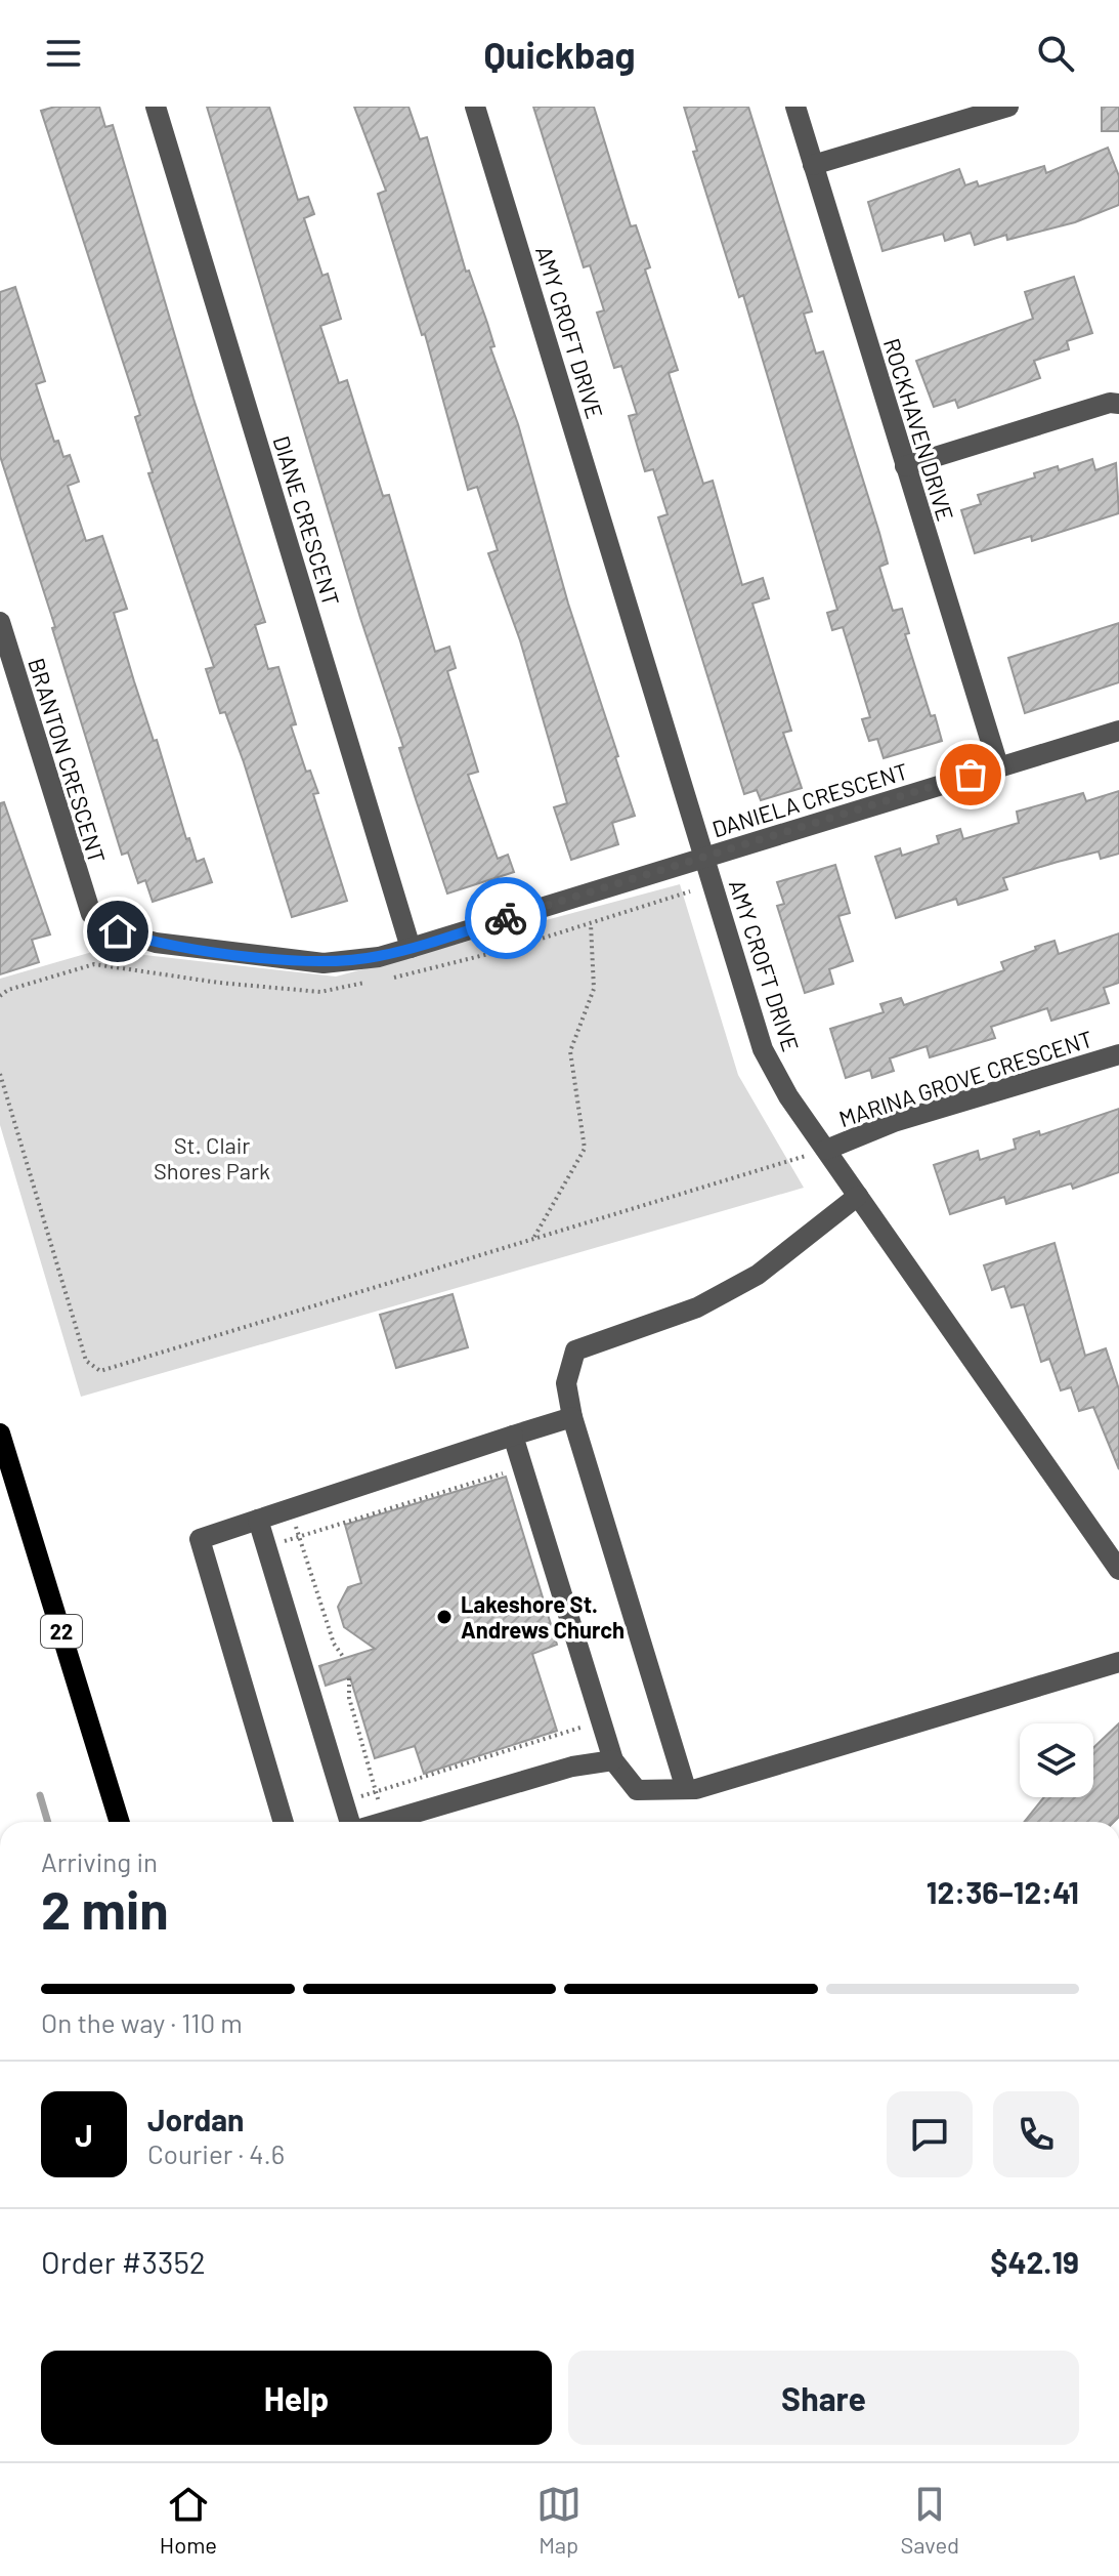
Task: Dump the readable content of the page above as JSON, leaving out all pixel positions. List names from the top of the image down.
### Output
{
  "streets": {
    "main road": ["22"],
    "street": [
      "AMY CROFT DRIVE",
      "ROCKHAVEN DRIVE",
      "DIANE CRESCENT",
      "BRANTON CRESCENT",
      "DANIELA CRESCENT",
      "MARINA GROVE CRESCENT"
    ]
  },
  "crossings": [
    ["AMY CROFT DRIVE", "BRANTON CRESCENT"],
    ["AMY CROFT DRIVE", "DANIELA CRESCENT"],
    ["AMY CROFT DRIVE", "MARINA GROVE CRESCENT"],
    ["ROCKHAVEN DRIVE", "DANIELA CRESCENT"],
    ["DIANE CRESCENT", "BRANTON CRESCENT"],
    ["BRANTON CRESCENT", "DANIELA CRESCENT"]
  ],
  "parks": ["St. Clair Shores Park"],
  "places": ["Lakeshore St. Andrews Church"],
  "page": {
    "header": "Quickbag",
    "heading": ["2 min", "Arriving in", "12:36–12:41"],
    "panel": [
      "Jordan",
      "Courier · 4.6",
      "Order #3352",
      "$42.19"
    ],
    "bar": "On the way · 110 m",
    "round": "J",
    "buttons": ["Help", "Share"],
    "tabs": ["Home", "Map", "Saved"]
  }
}
